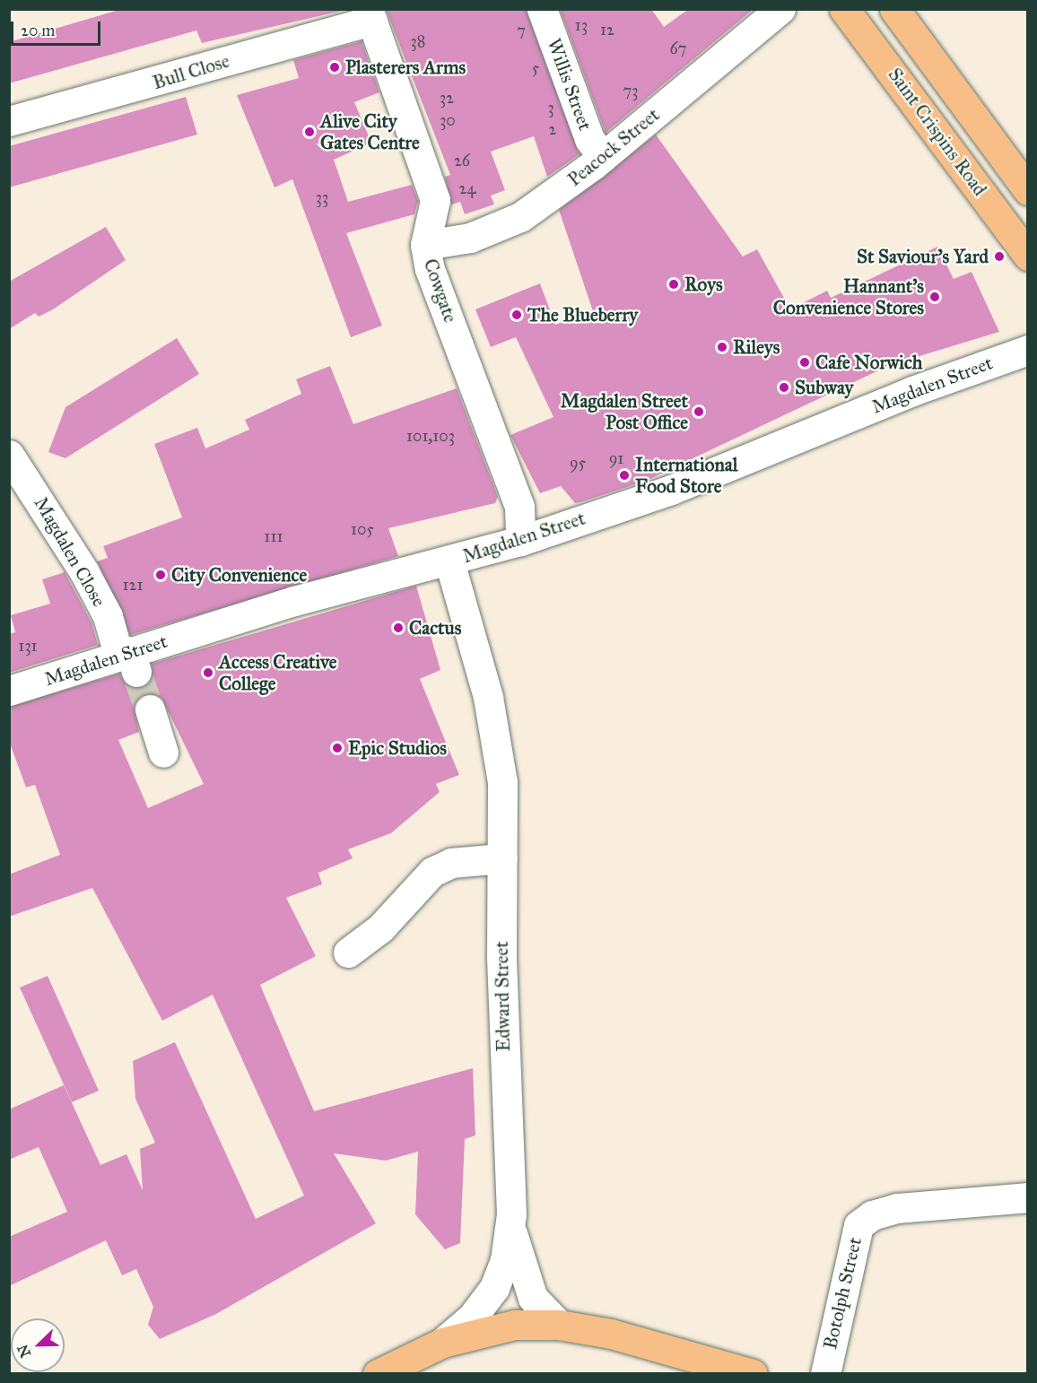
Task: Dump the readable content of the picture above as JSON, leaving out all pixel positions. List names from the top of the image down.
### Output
{
  "streets": {
    "main road": ["Saint Crispins Road", "Edward Street"],
    "street": [
      "Bull Close",
      "Willis Street",
      "Peacock Street",
      "Cowgate",
      "Magdalen Street",
      "Magdalen Close",
      "Botolph Street"
    ]
  },
  "crossings": [
    ["Bull Close", "Cowgate"],
    ["Willis Street", "Peacock Street"],
    ["Peacock Street", "Cowgate"],
    ["Cowgate", "Magdalen Street"],
    ["Magdalen Street", "Magdalen Close"],
    ["Magdalen Street", "Edward Street"]
  ],
  "places": [
    "Plasterers Arms",
    "Alive City Gates Centre",
    "St Saviour's Yard",
    "Roys",
    "Hannant's Convenience Stores",
    "The Blueberry",
    "Rileys",
    "Cafe Norwich",
    "Subway",
    "Magdalen Street Post Office",
    "International Food Store",
    "City Convenience",
    "Cactus",
    "Access Creative College",
    "Epic Studios"
  ],
  "house_numbers": [
    "13",
    "12",
    "7",
    "38",
    "67",
    "5",
    "73",
    "32",
    "3",
    "30",
    "2",
    "26",
    "24",
    "33",
    "101,103",
    "91",
    "95",
    "105",
    "111",
    "121",
    "131"
  ],
  "scale_bar": "20 m",
  "north": "bottom left"
}
